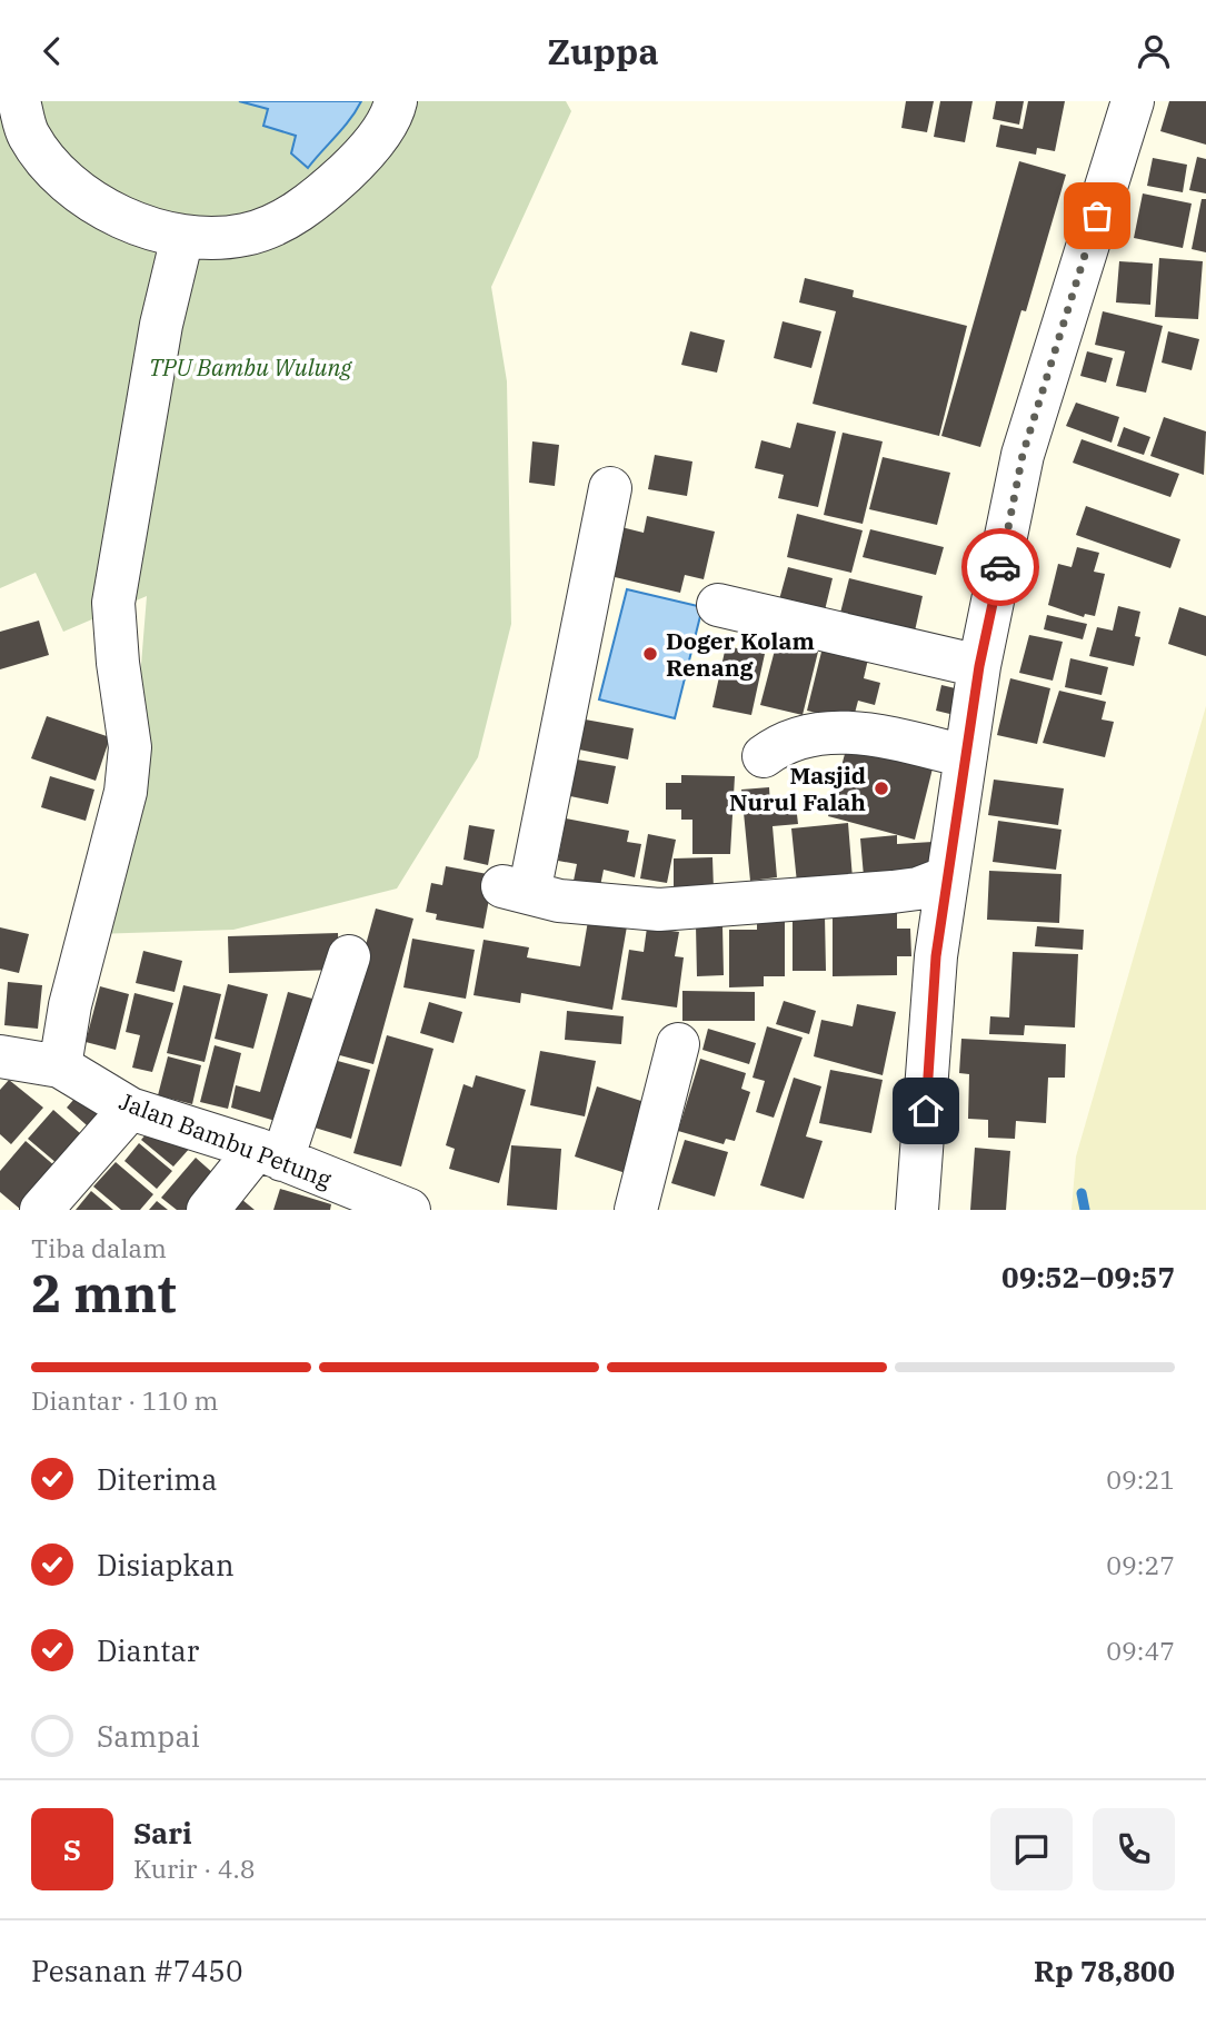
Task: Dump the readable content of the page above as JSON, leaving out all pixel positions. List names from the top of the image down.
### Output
{
  "streets": {
    "street": ["Jalan Bambu Petung"]
  },
  "parks": ["TPU Bambu Wulung"],
  "places": ["Doger Kolam Renang", "Masjid Nurul Falah"],
  "page": {
    "header": "Zuppa",
    "heading": ["2 mnt", "Tiba dalam", "09:52–09:57"],
    "panel": [
      "Sari",
      "Kurir · 4.8",
      "Pesanan #7450",
      "Rp 78,800"
    ],
    "bar": "Diantar · 110 m",
    "list": [
      ["Diterima", "09:21"],
      ["Disiapkan", "09:27"],
      ["Diantar", "09:47"],
      "Sampai"
    ],
    "round": "S"
  }
}
